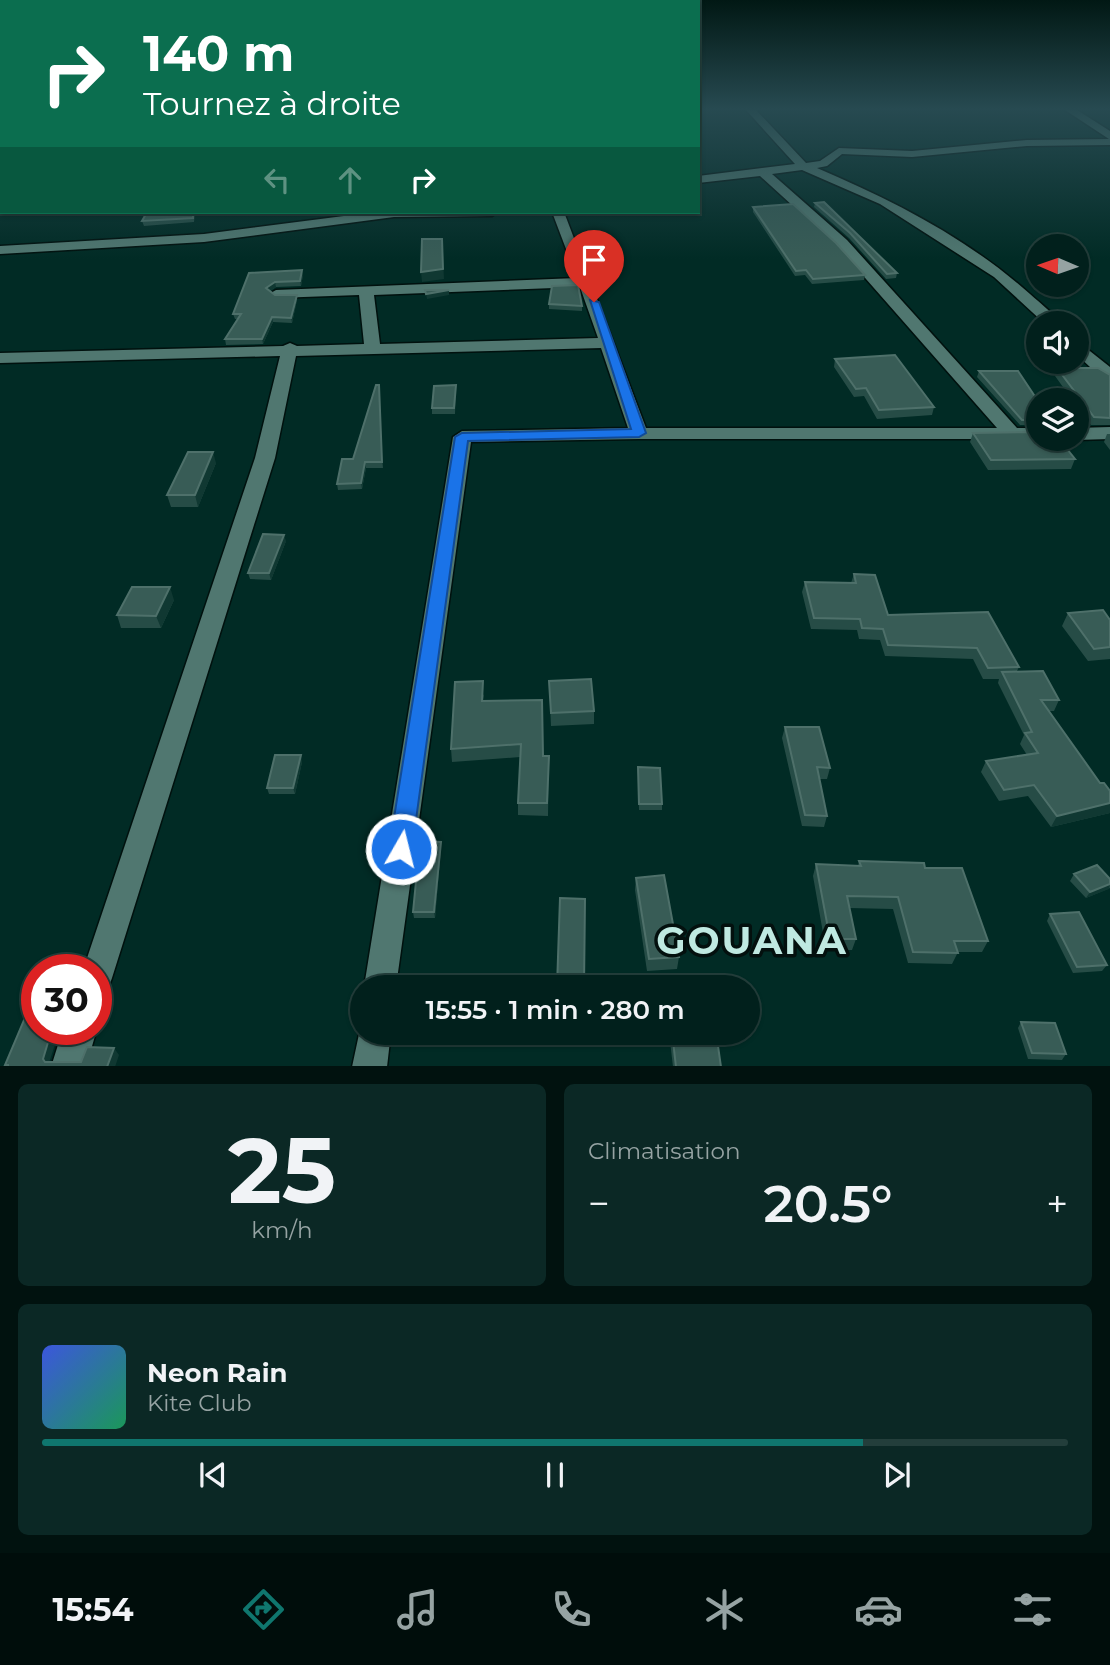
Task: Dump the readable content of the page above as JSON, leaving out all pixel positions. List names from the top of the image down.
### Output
{
  "districts": ["GOUANA"],
  "north": "left",
  "page": {
    "turn": ["140 m", "Tournez à droite"],
    "limit": "30",
    "trip": "15:55 · 1 min · 280 m",
    "tile": [
      ["25", "km/h"],
      "Climatisation"
    ],
    "heat": ["−", "20.5°", "+"],
    "song": ["Neon Rain", "Kite Club"],
    "tabs": "15:54"
  }
}
